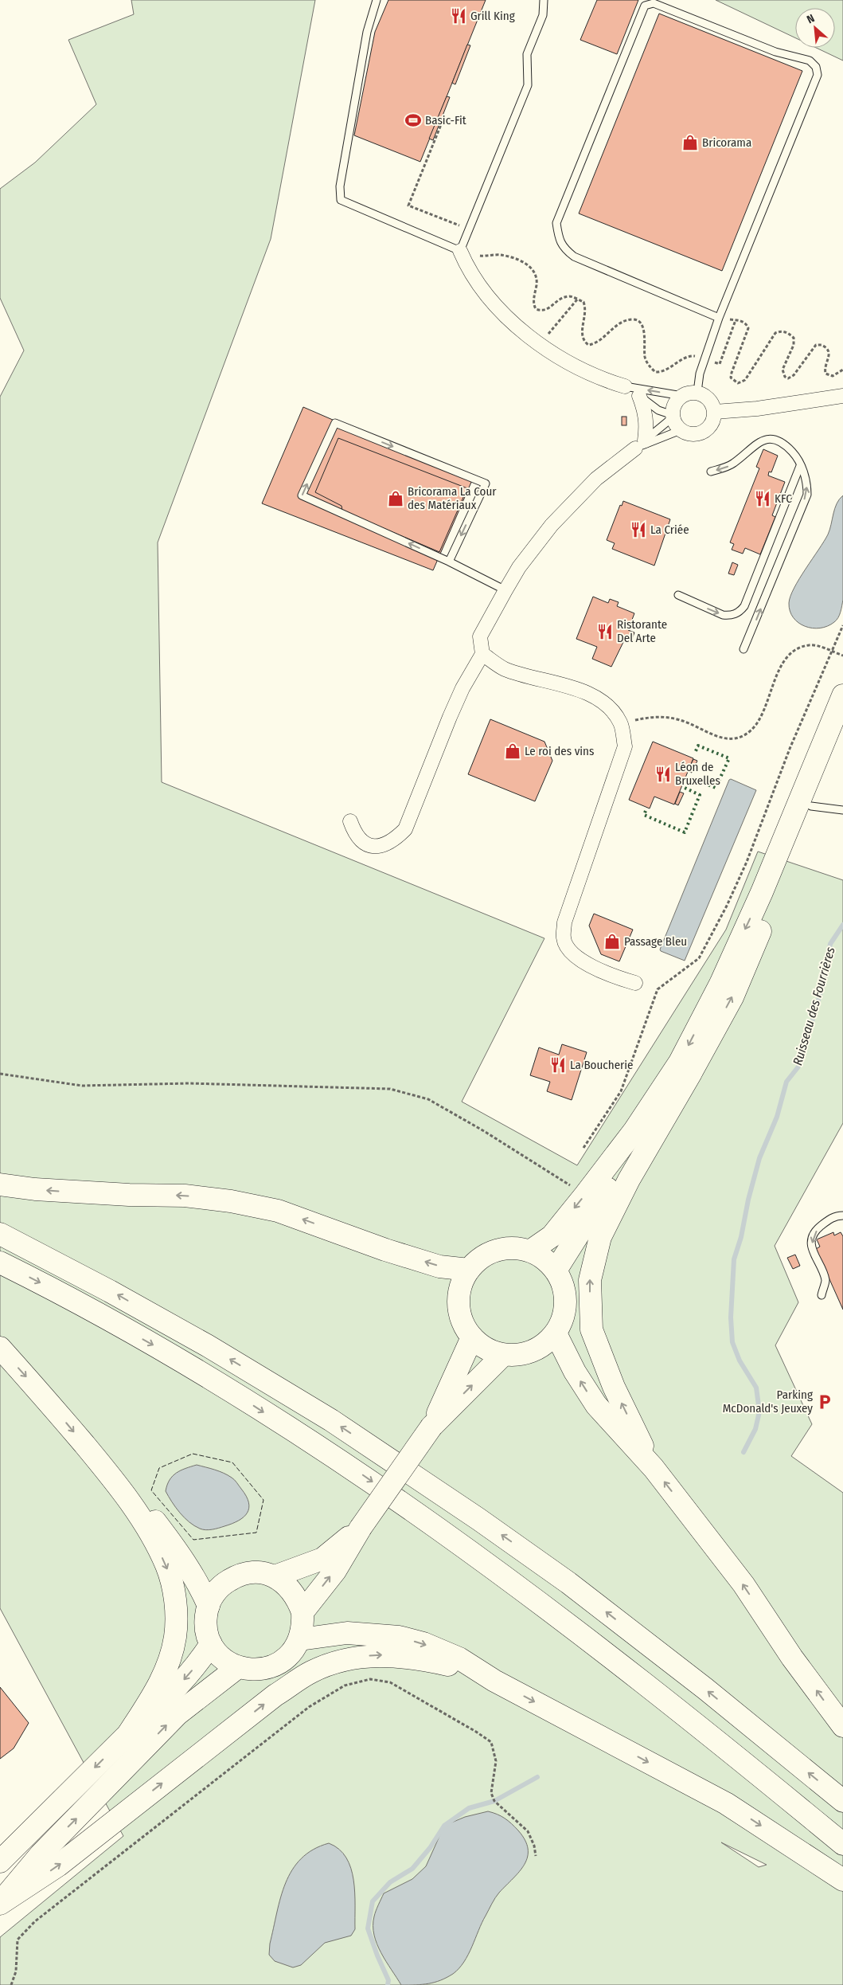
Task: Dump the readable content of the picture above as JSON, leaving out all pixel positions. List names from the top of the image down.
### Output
{
  "water": ["Ruisseau des Fourrières"],
  "places": {
    "restaurant": [
      "Grill King",
      "KFC",
      "La Criée",
      "Ristorante Del Arte",
      "Léon de Bruxelles",
      "La Boucherie"
    ],
    "sports": ["Basic-Fit"],
    "shop": [
      "Bricorama",
      "Bricorama La Cour des Matériaux",
      "Le roi des vins",
      "Passage Bleu"
    ],
    "parking": ["Parking McDonald's Jeuxey"]
  },
  "north": "top left"
}
